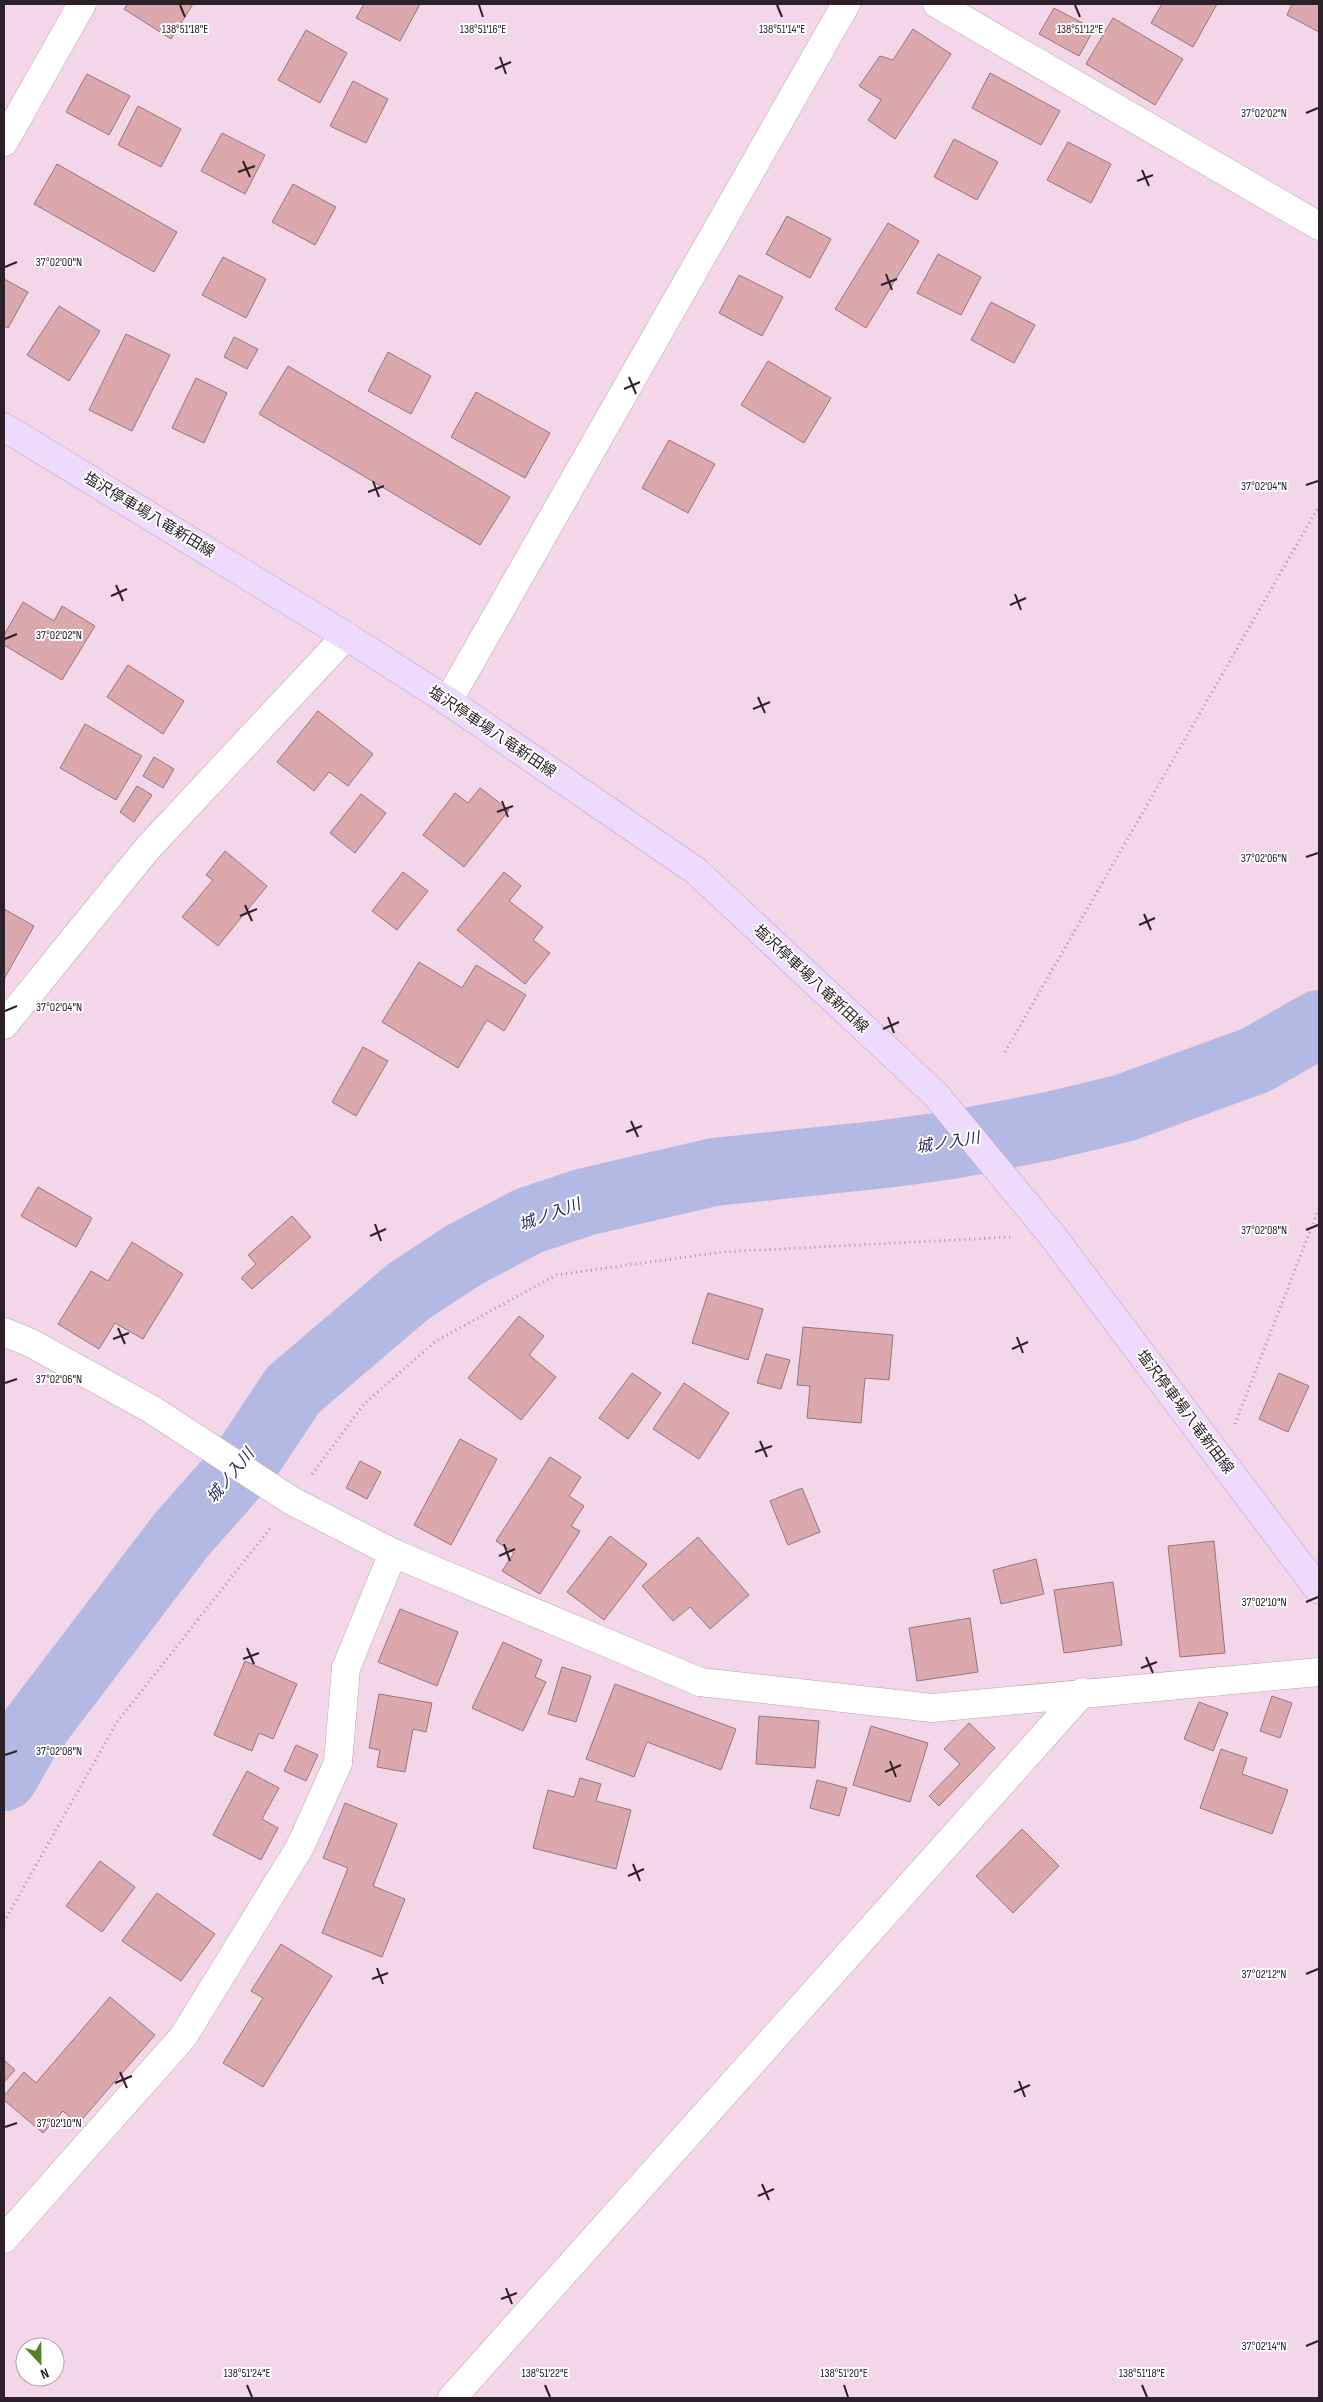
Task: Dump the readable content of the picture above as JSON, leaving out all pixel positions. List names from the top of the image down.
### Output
{
  "streets": {
    "main road": ["塩沢停車場八竜新田線"]
  },
  "water": ["城ノ入川"],
  "north": "bottom",
  "coordinates": [
    "138°51'16\"E",
    "138°51'18\"E",
    "138°51'14\"E",
    "138°51'12\"E",
    "37°02'02\"N",
    "37°02'00\"N",
    "37°02'04\"N",
    "37°02'06\"N",
    "37°02'08\"N",
    "37°02'10\"N",
    "37°02'12\"N",
    "37°02'14\"N",
    "138°51'24\"E",
    "138°51'22\"E",
    "138°51'20\"E"
  ]
}
